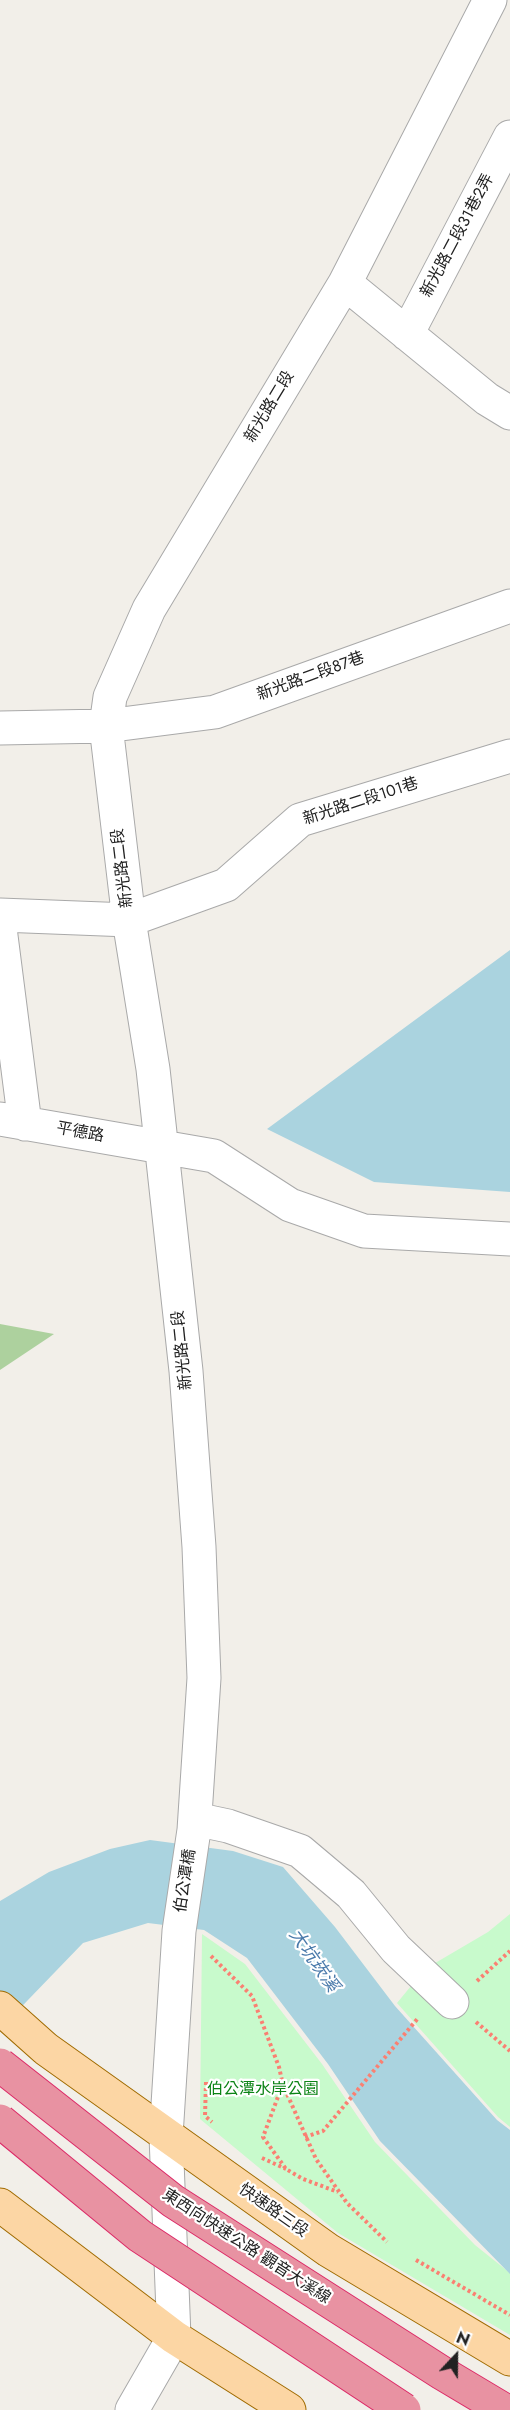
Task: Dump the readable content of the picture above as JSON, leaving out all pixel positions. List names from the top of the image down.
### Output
{
  "streets": {
    "highway": ["東西向快速公路 觀音大溪線"],
    "main road": ["快速路三段"],
    "street": [
      "新光路二段31巷2弄",
      "新光路二段",
      "新光路二段87巷",
      "新光路二段101巷",
      "平德路",
      "伯公潭橋"
    ]
  },
  "crossings": [
    ["新光路二段", "新光路二段87巷"],
    ["新光路二段", "新光路二段101巷"],
    ["新光路二段", "平德路"],
    ["新光路二段", "伯公潭橋"],
    ["伯公潭橋", "快速路三段"]
  ],
  "water": ["大坑崁溪"],
  "parks": ["伯公潭水岸公園"],
  "north": "top"
}
